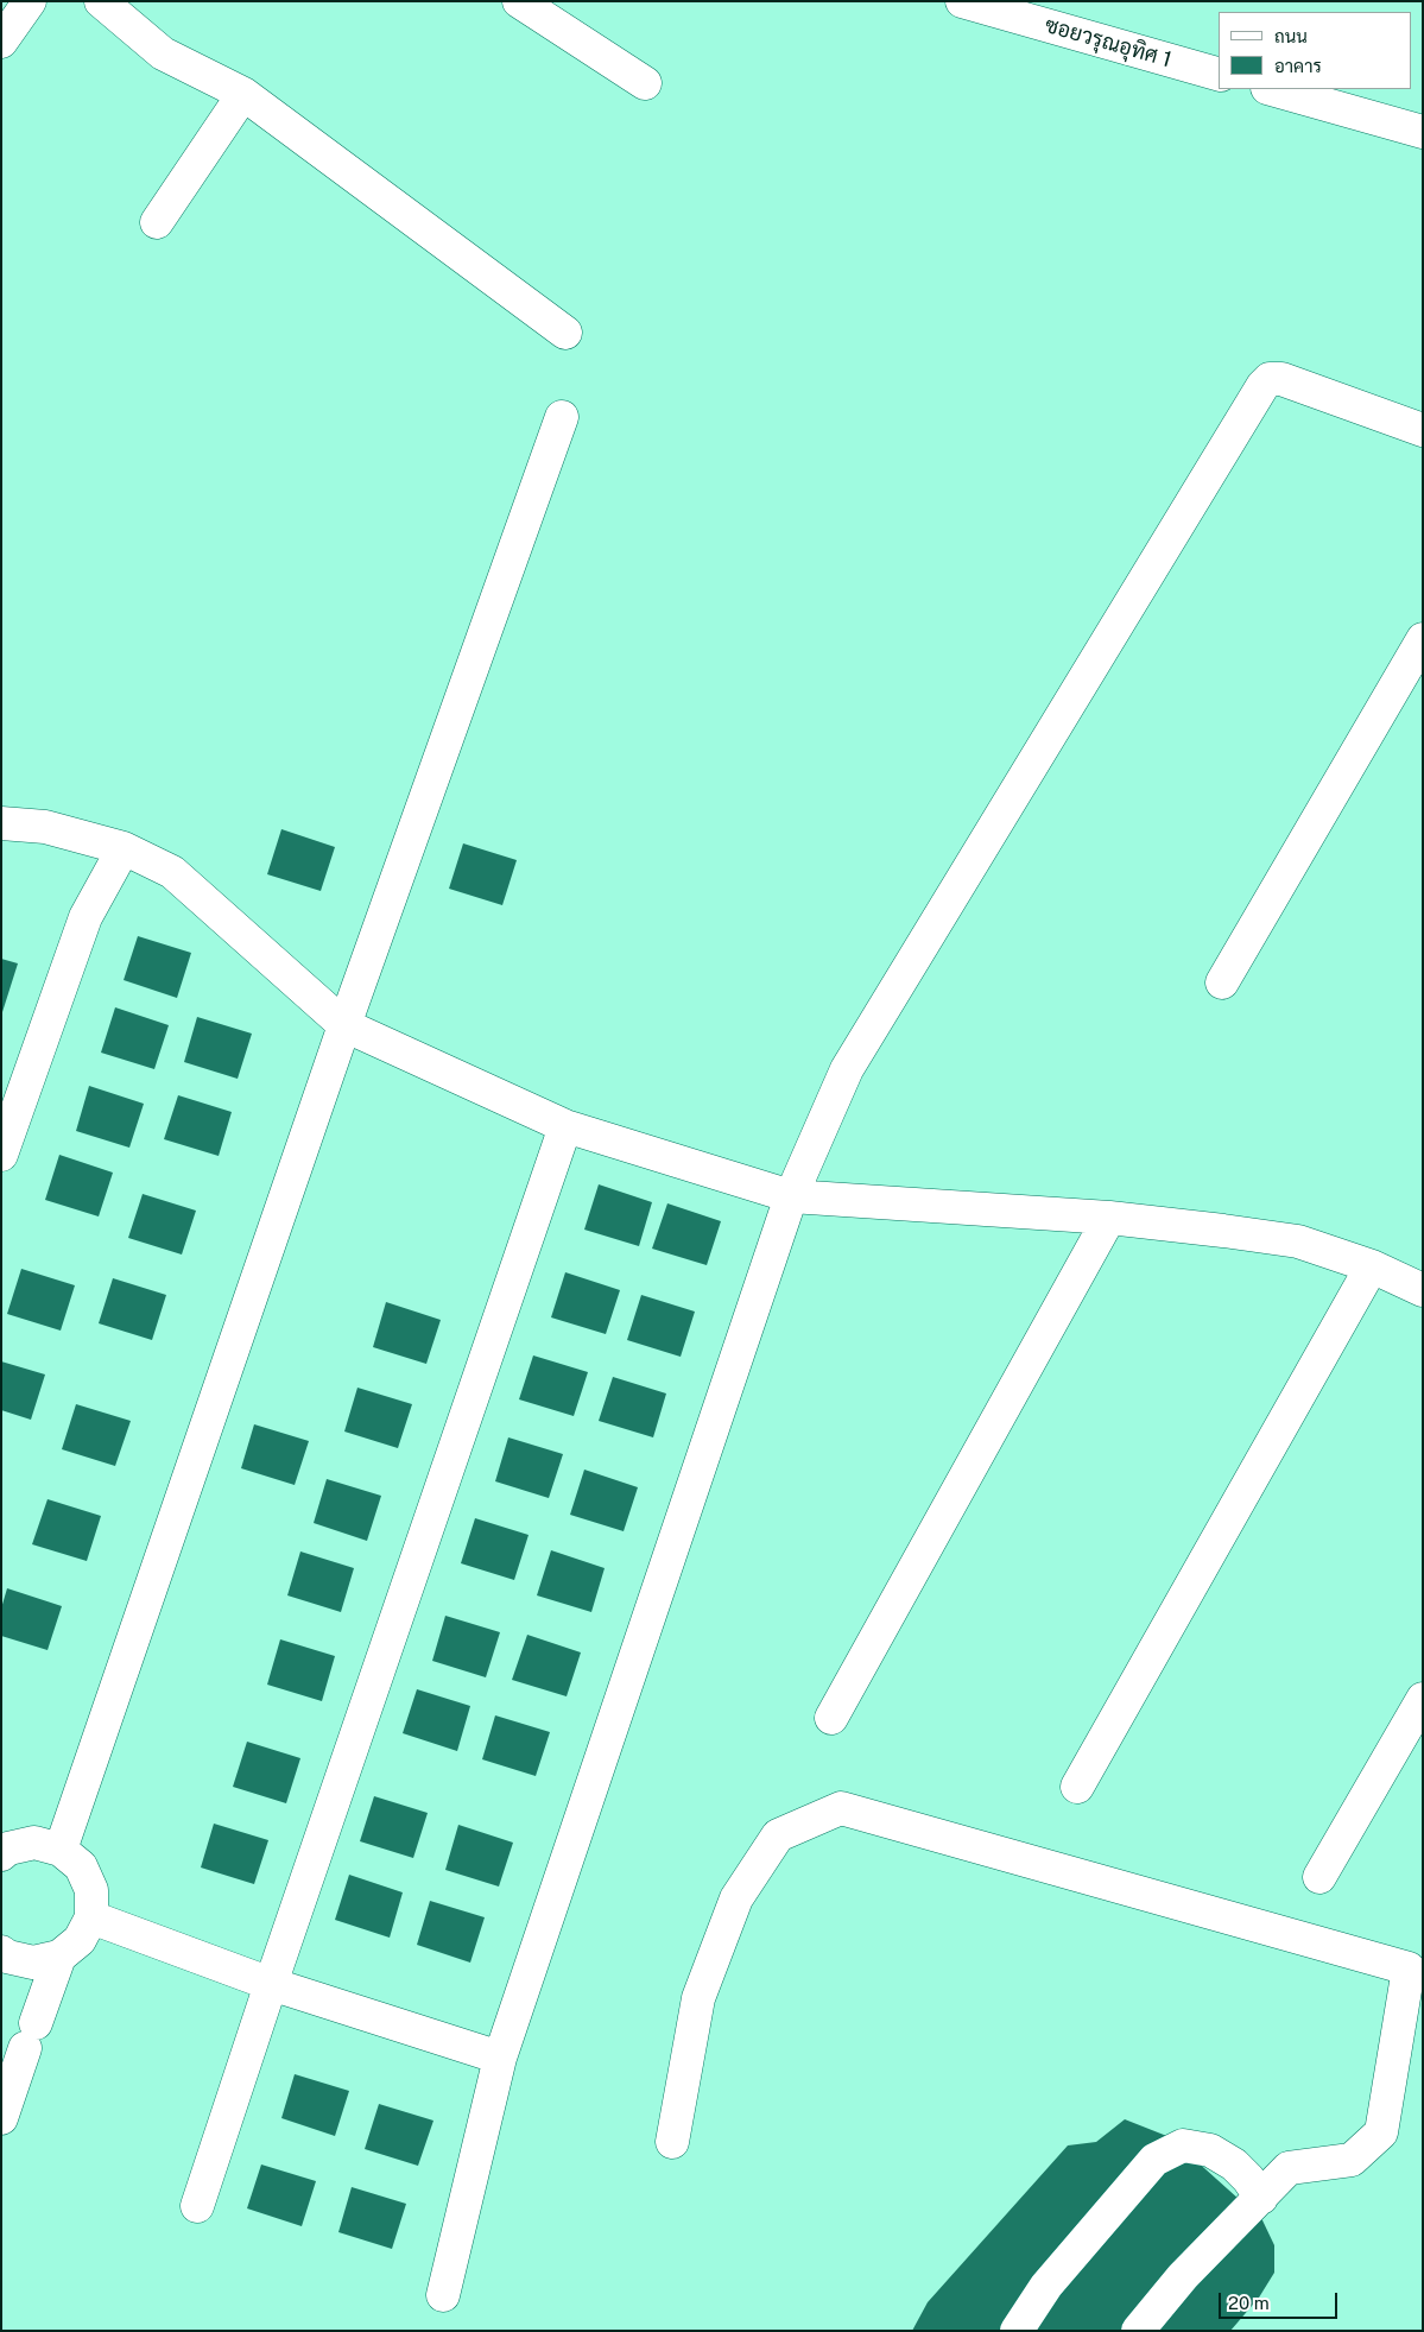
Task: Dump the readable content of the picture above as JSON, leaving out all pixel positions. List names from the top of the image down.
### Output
{
  "streets": {
    "street": ["ซอยวรุณอุทิศ 1"]
  },
  "legend": ["ถนน", "อาคาร"],
  "scale_bar": "20 m"
}
